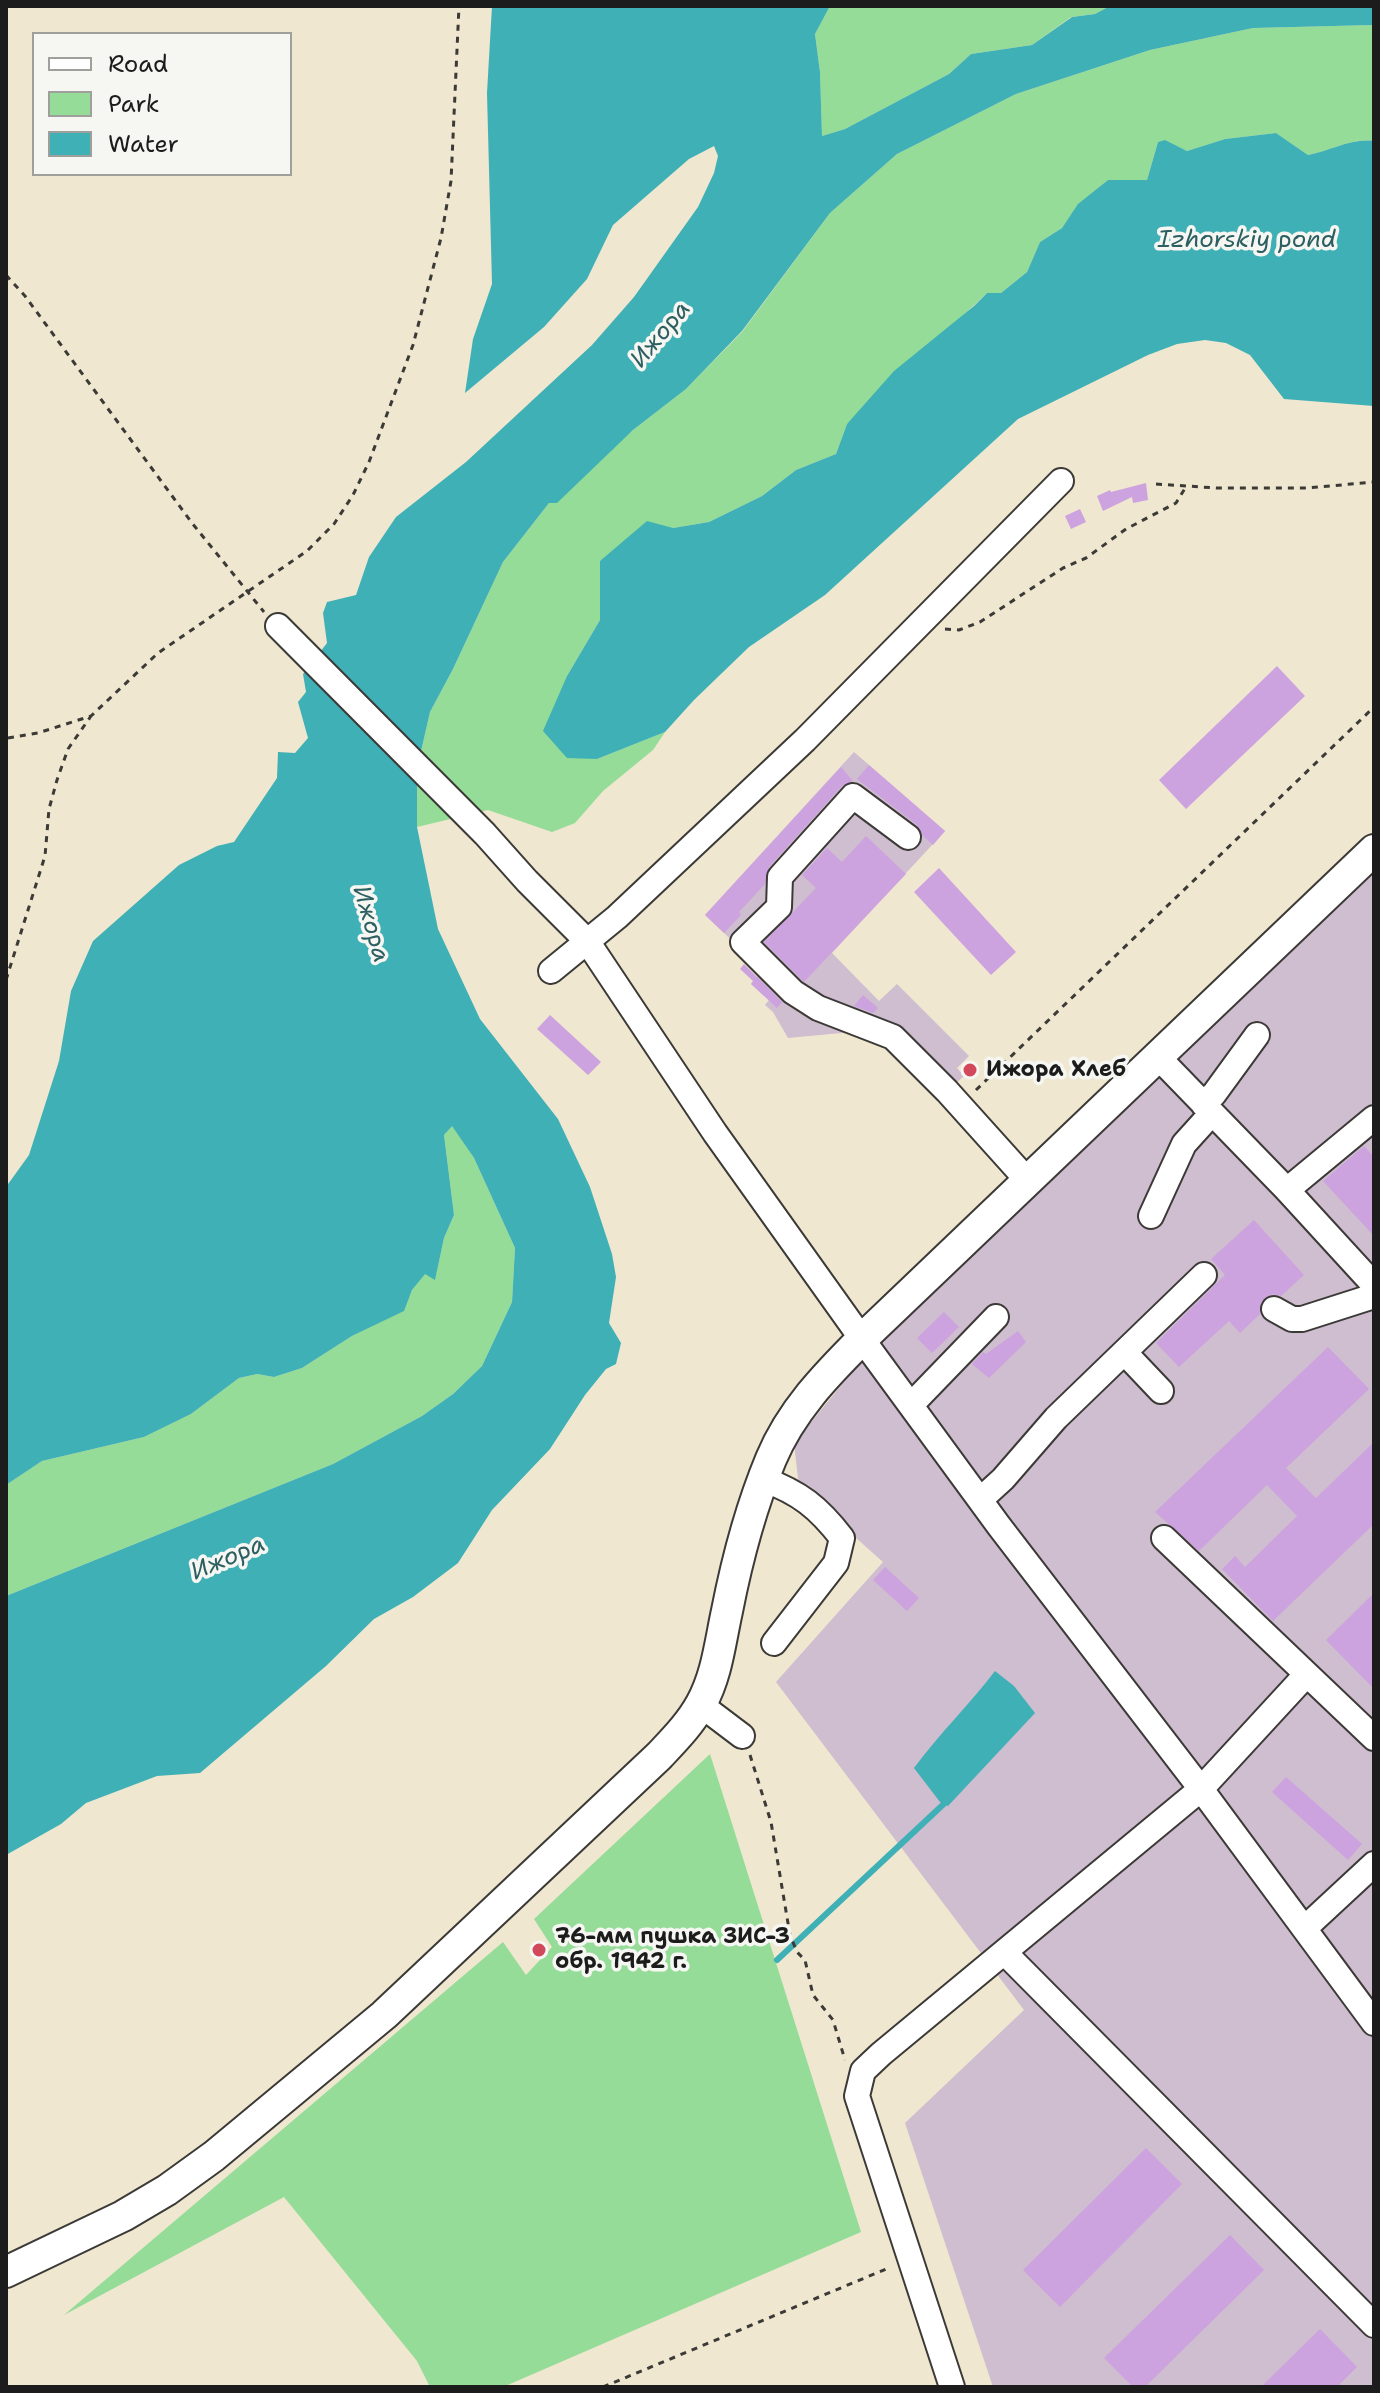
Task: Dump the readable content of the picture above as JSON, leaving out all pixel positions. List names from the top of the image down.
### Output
{
  "water": ["Izhorskiy pond", "Ижора"],
  "places": ["Ижора Хлеб", "76-мм пушка ЗИС-3 обр. 1942 г."],
  "legend": ["Road", "Park", "Water"]
}
